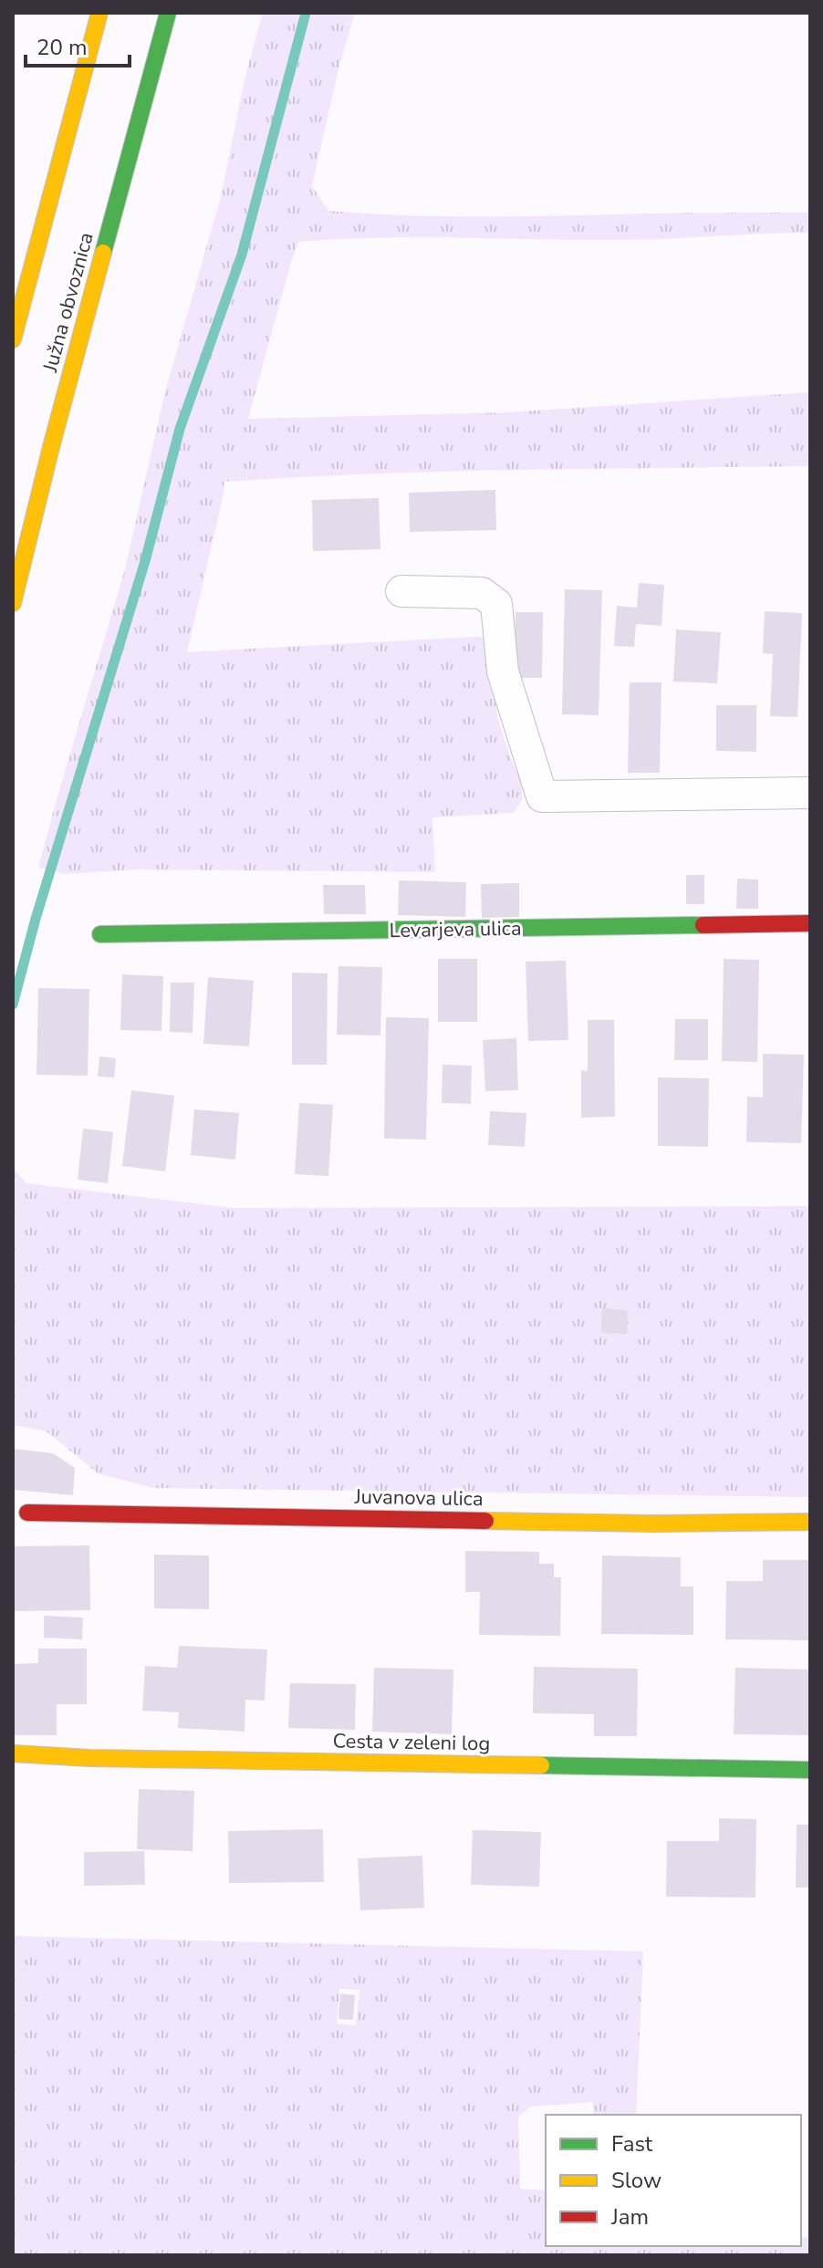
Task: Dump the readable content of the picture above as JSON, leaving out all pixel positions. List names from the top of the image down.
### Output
{
  "streets": {
    "main road": [
      "Južna obvoznica",
      "Levarjeva ulica",
      "Juvanova ulica",
      "Cesta v zeleni log"
    ]
  },
  "legend": ["Fast", "Slow", "Jam"],
  "scale_bar": "20 m"
}
